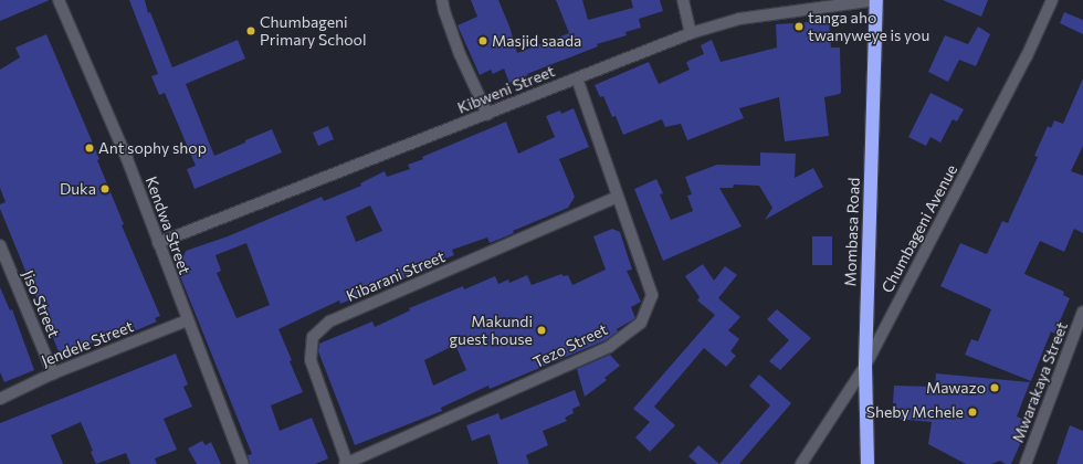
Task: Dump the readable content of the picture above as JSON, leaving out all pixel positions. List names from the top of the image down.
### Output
{
  "streets": {
    "highway": ["Mombasa Road"],
    "street": [
      "Kibweni Street",
      "Kendwa Street",
      "Chumbageni Avenue",
      "Kibarani Street",
      "Jiso Street",
      "Jendele Street",
      "Tezo Street",
      "Mwarakaya Street"
    ]
  },
  "crossings": [
    ["Kibweni Street", "Kendwa Street"],
    ["Kibweni Street", "Mombasa Road"],
    ["Kibweni Street", "Tezo Street"],
    ["Kendwa Street", "Jendele Street"],
    ["Chumbageni Avenue", "Mombasa Road"],
    ["Kibarani Street", "Tezo Street"],
    ["Jiso Street", "Jendele Street"]
  ],
  "places": [
    "tanga aho twanyweye is you",
    "Chumbageni Primary School",
    "Masjid saada",
    "Ant sophy shop",
    "Duka",
    "Makundi guest house",
    "Mawazo",
    "Sheby Mchele"
  ]
}
